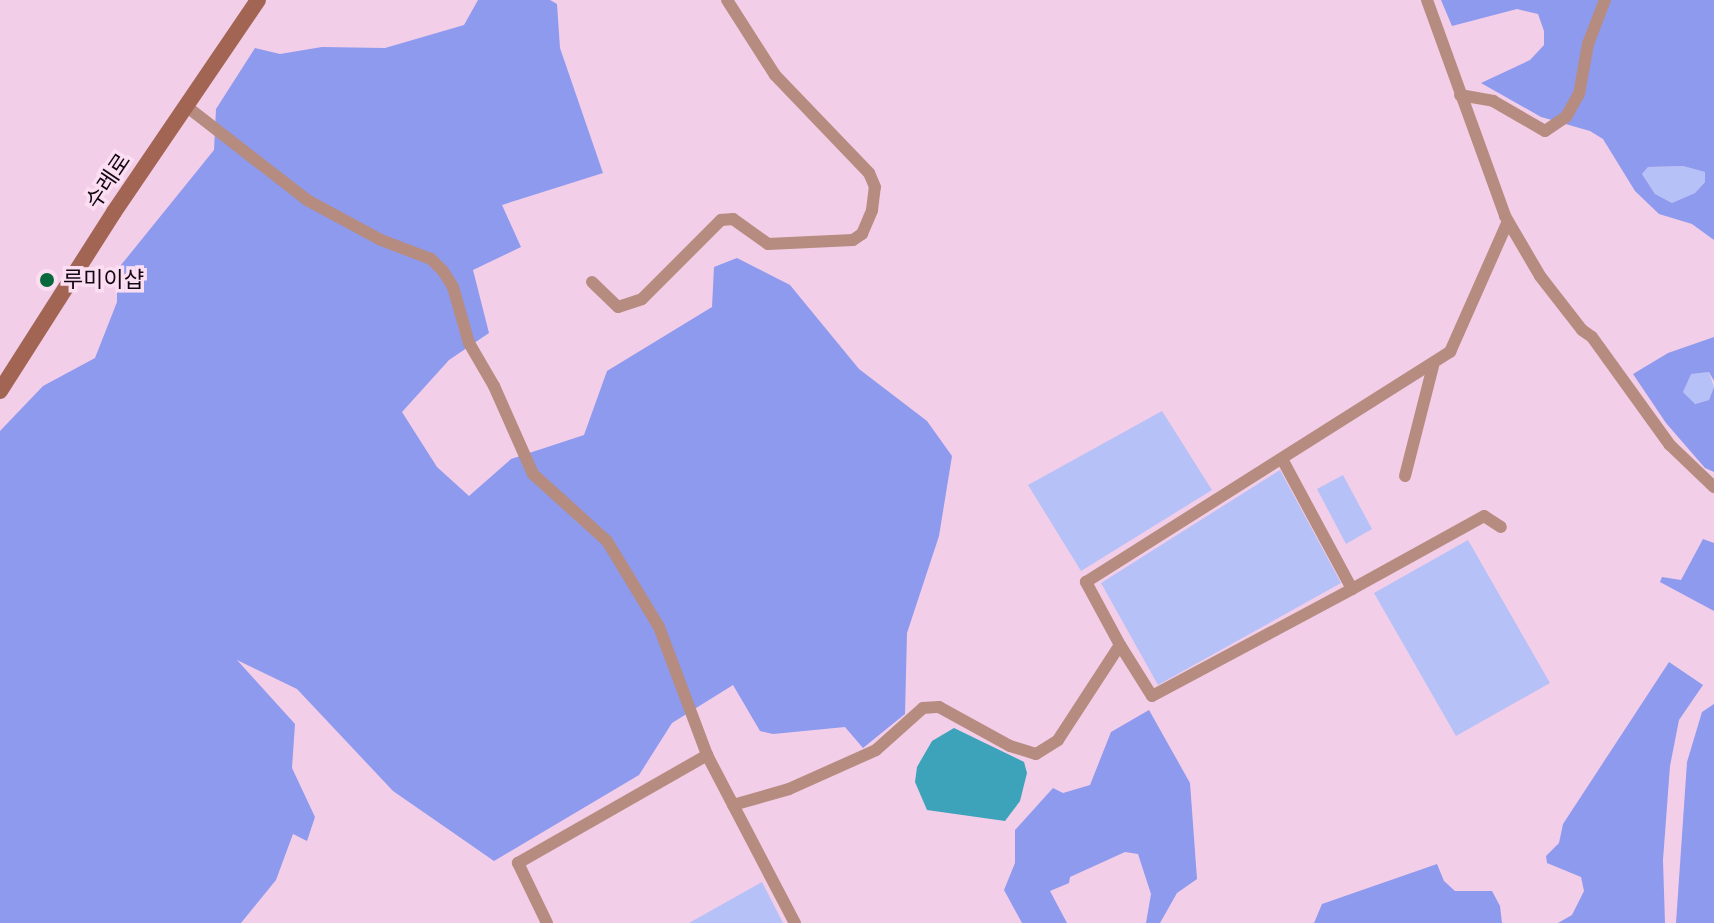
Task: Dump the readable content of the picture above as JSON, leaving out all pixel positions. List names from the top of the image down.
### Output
{
  "streets": {
    "main road": ["수레로"]
  },
  "places": ["루미이샵"]
}
